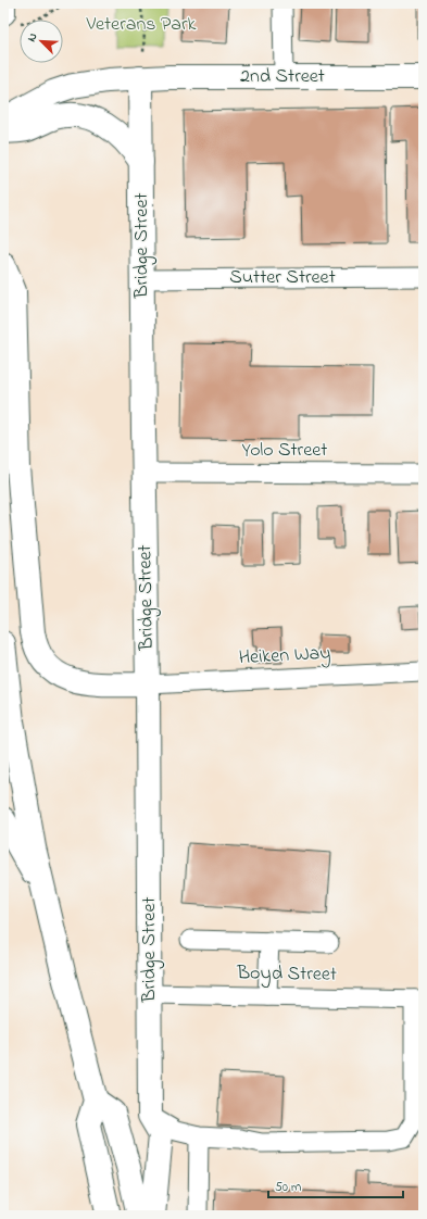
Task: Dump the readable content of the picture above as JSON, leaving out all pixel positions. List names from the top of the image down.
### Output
{
  "streets": {
    "main road": ["2nd Street", "Bridge Street"],
    "street": [
      "Sutter Street",
      "Yolo Street",
      "Heiken Way",
      "Boyd Street"
    ]
  },
  "crossings": [
    ["2nd Street", "Bridge Street"],
    ["Bridge Street", "Sutter Street"],
    ["Bridge Street", "Yolo Street"],
    ["Bridge Street", "Heiken Way"],
    ["Bridge Street", "Boyd Street"]
  ],
  "parks": ["Veterans Park"],
  "scale_bar": "50 m",
  "north": "top left"
}
